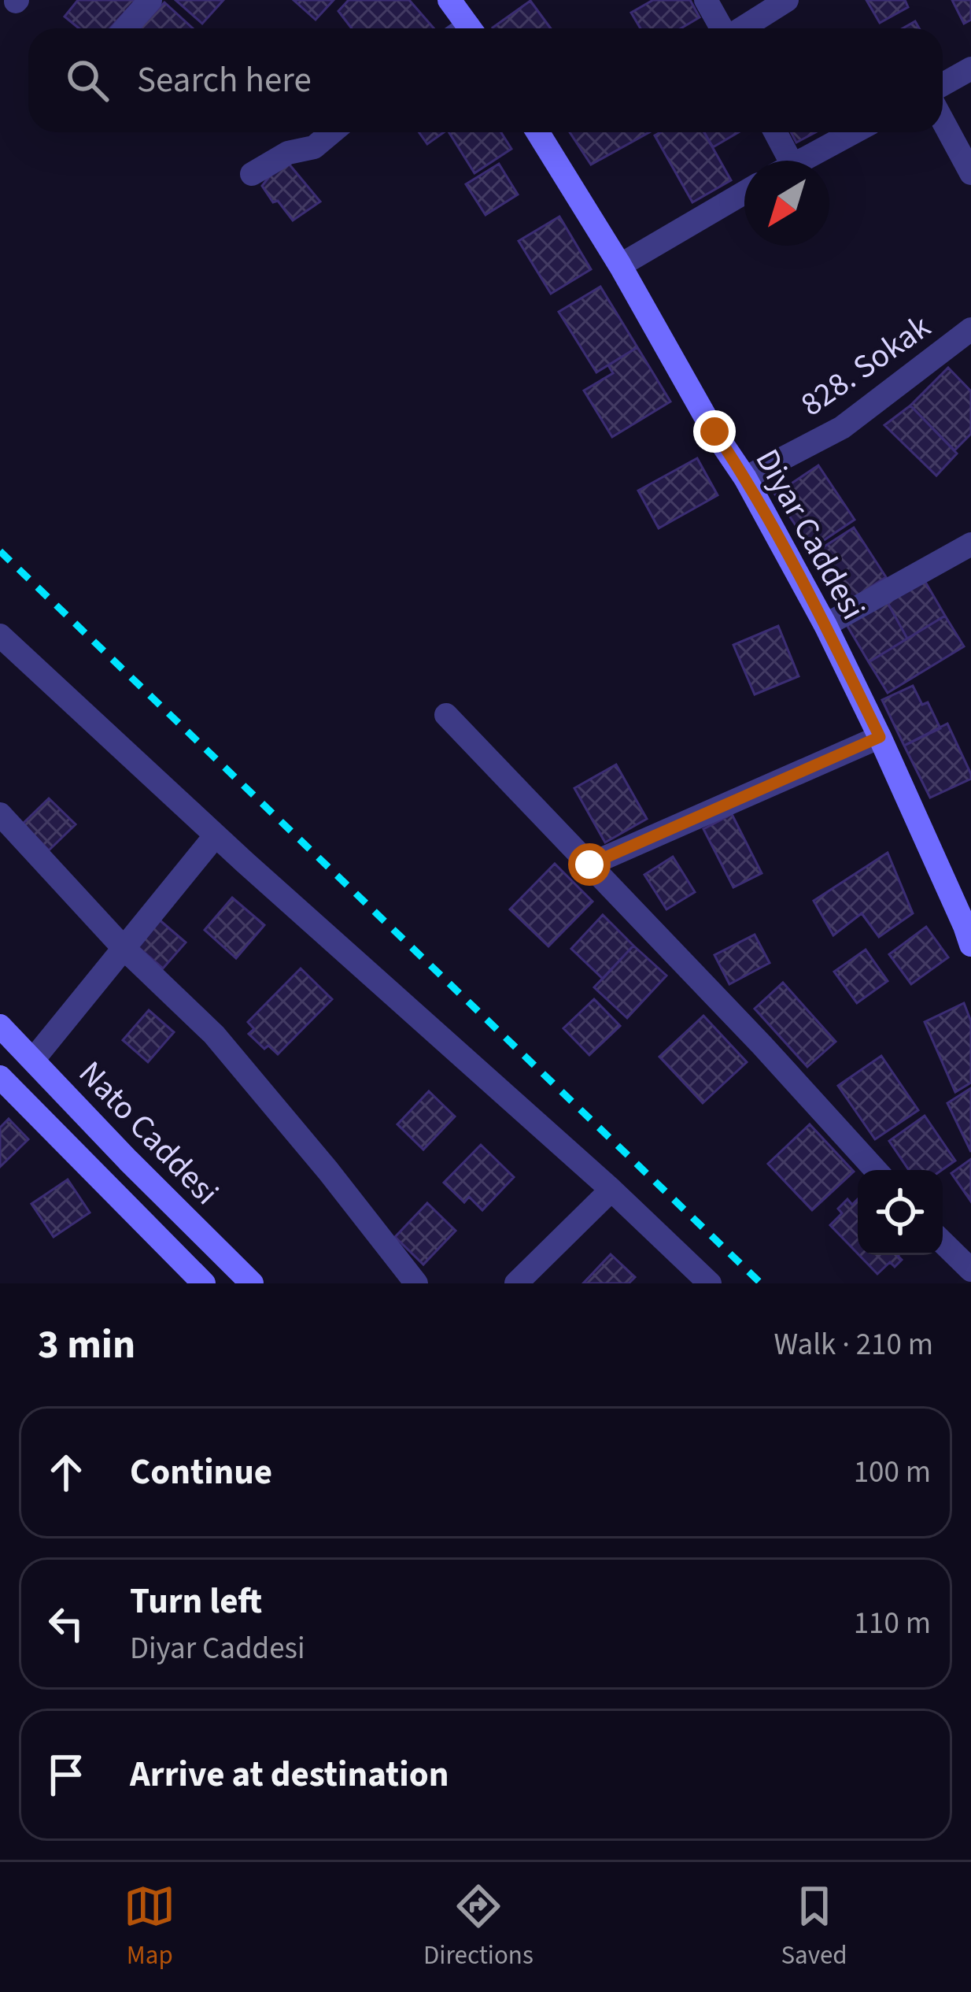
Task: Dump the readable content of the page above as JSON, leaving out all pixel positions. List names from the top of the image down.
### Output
{
  "streets": {
    "street": ["828. Sokak", "Diyar Caddesi", "Nato Caddesi"]
  },
  "crossings": [
    ["828. Sokak", "Diyar Caddesi"]
  ],
  "north": "bottom left",
  "page": {
    "search": "Search here",
    "heading": ["3 min", "Walk · 210 m"],
    "list": [
      ["Continue", "100 m"],
      ["Turn left", "Diyar Caddesi", "110 m"],
      "Arrive at destination"
    ],
    "nav": ["Map", "Directions", "Saved"]
  }
}
